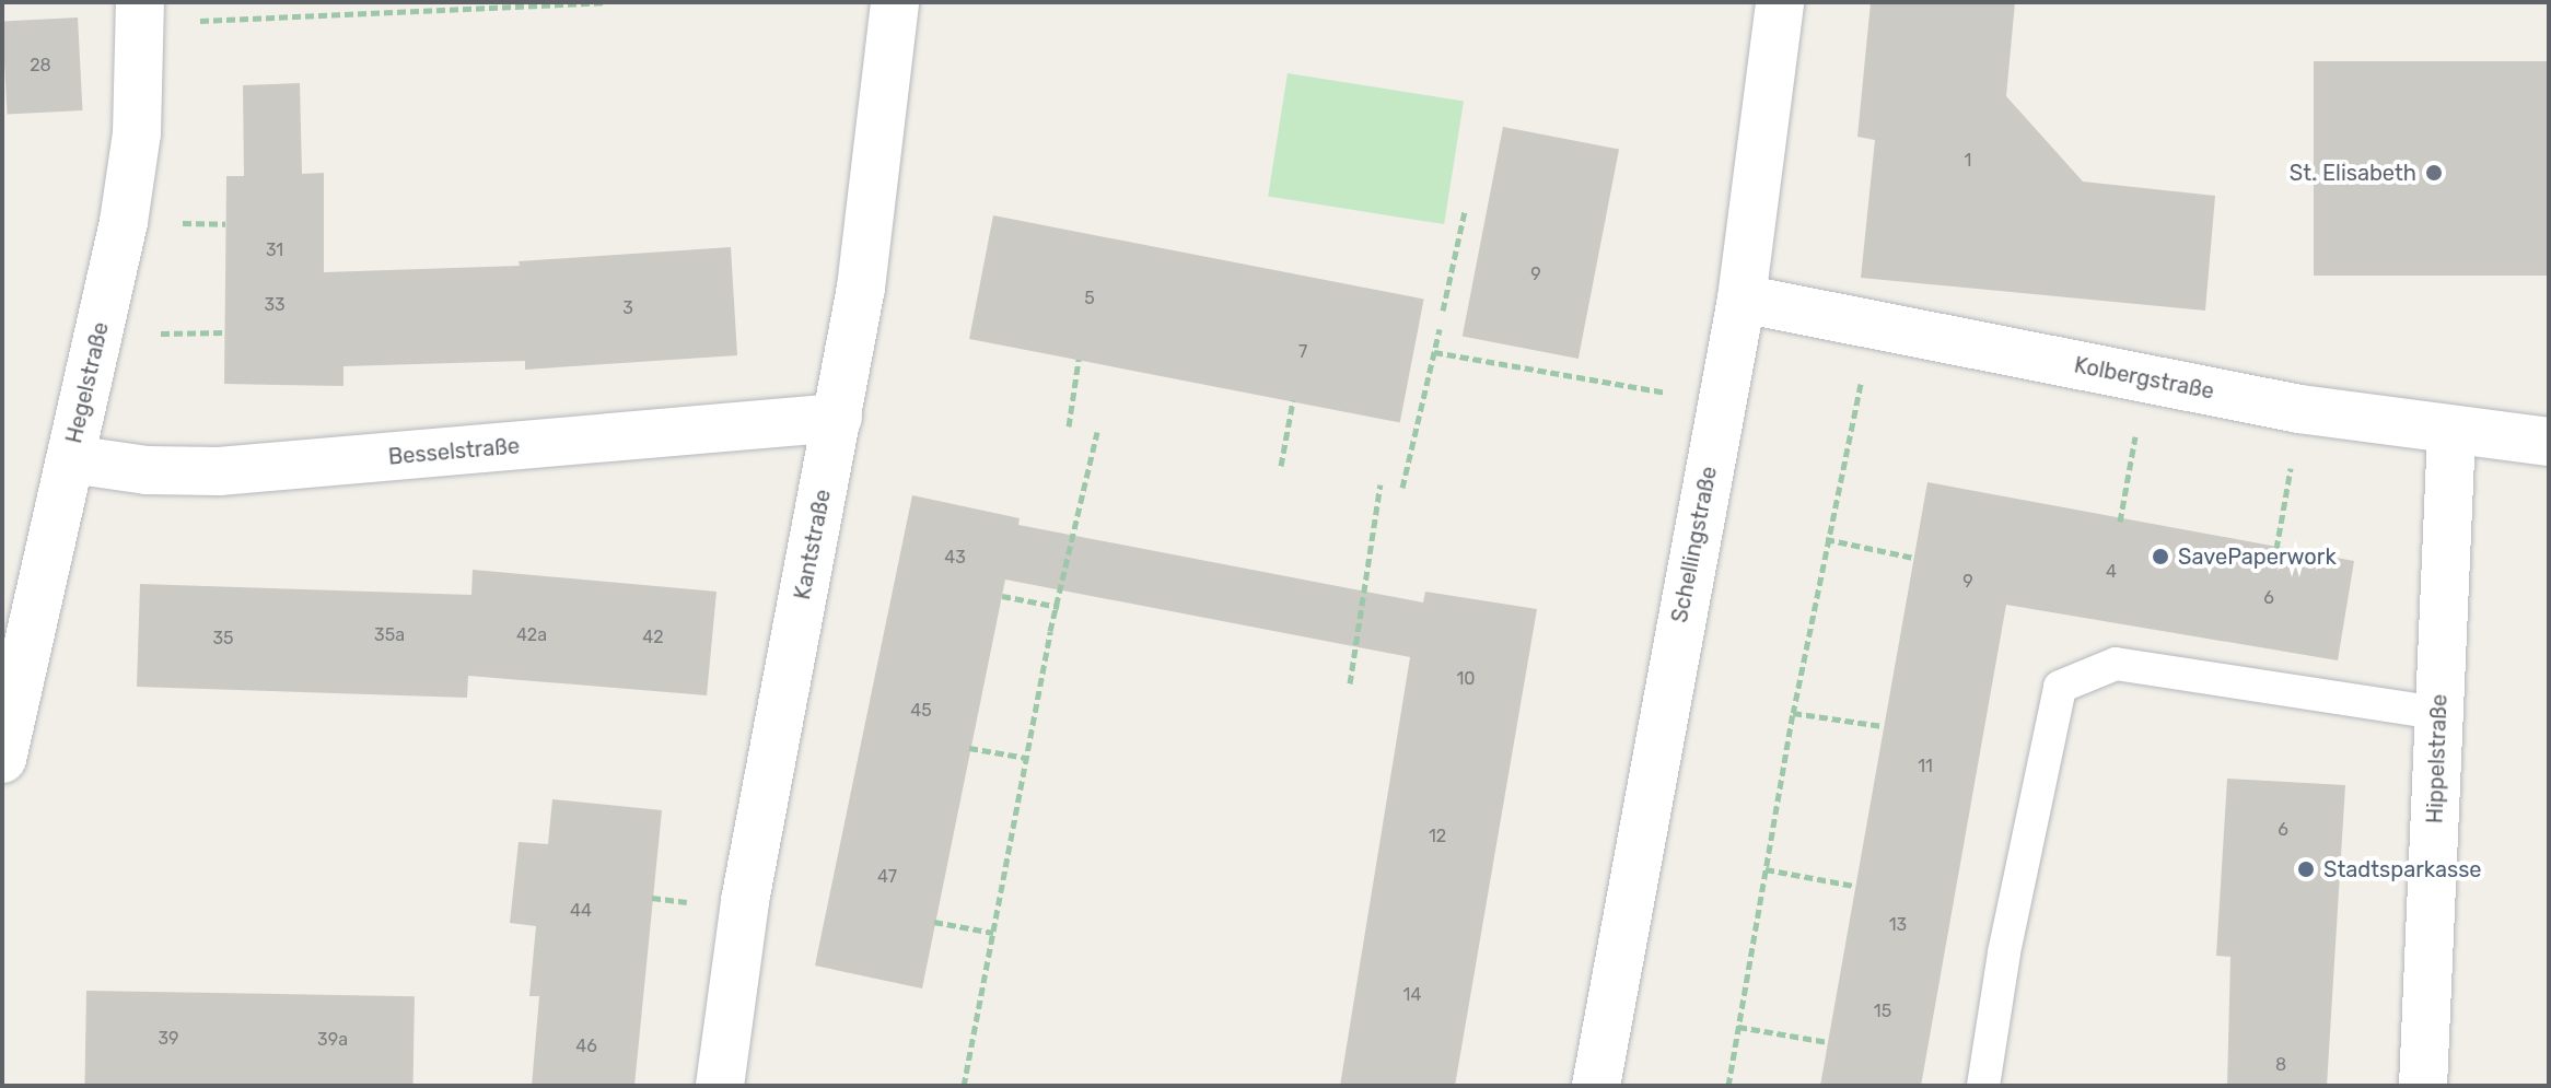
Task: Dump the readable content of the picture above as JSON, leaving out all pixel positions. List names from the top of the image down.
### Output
{
  "streets": {
    "street": [
      "Kolbergstraße",
      "Hegelstraße",
      "Besselstraße",
      "Kantstraße",
      "Schellingstraße",
      "Hippelstraße"
    ]
  },
  "crossings": [
    ["Kolbergstraße", "Schellingstraße"],
    ["Kolbergstraße", "Hippelstraße"],
    ["Hegelstraße", "Besselstraße"],
    ["Besselstraße", "Kantstraße"]
  ],
  "places": ["St. Elisabeth", "SavePaperwork", "Stadtsparkasse"],
  "house_numbers": [
    "28",
    "1",
    "31",
    "9",
    "5",
    "33",
    "3",
    "7",
    "43",
    "4",
    "9",
    "6",
    "35a",
    "42a",
    "42",
    "35",
    "10",
    "45",
    "11",
    "6",
    "12",
    "47",
    "44",
    "13",
    "14",
    "15",
    "39",
    "39a",
    "46",
    "8"
  ]
}
